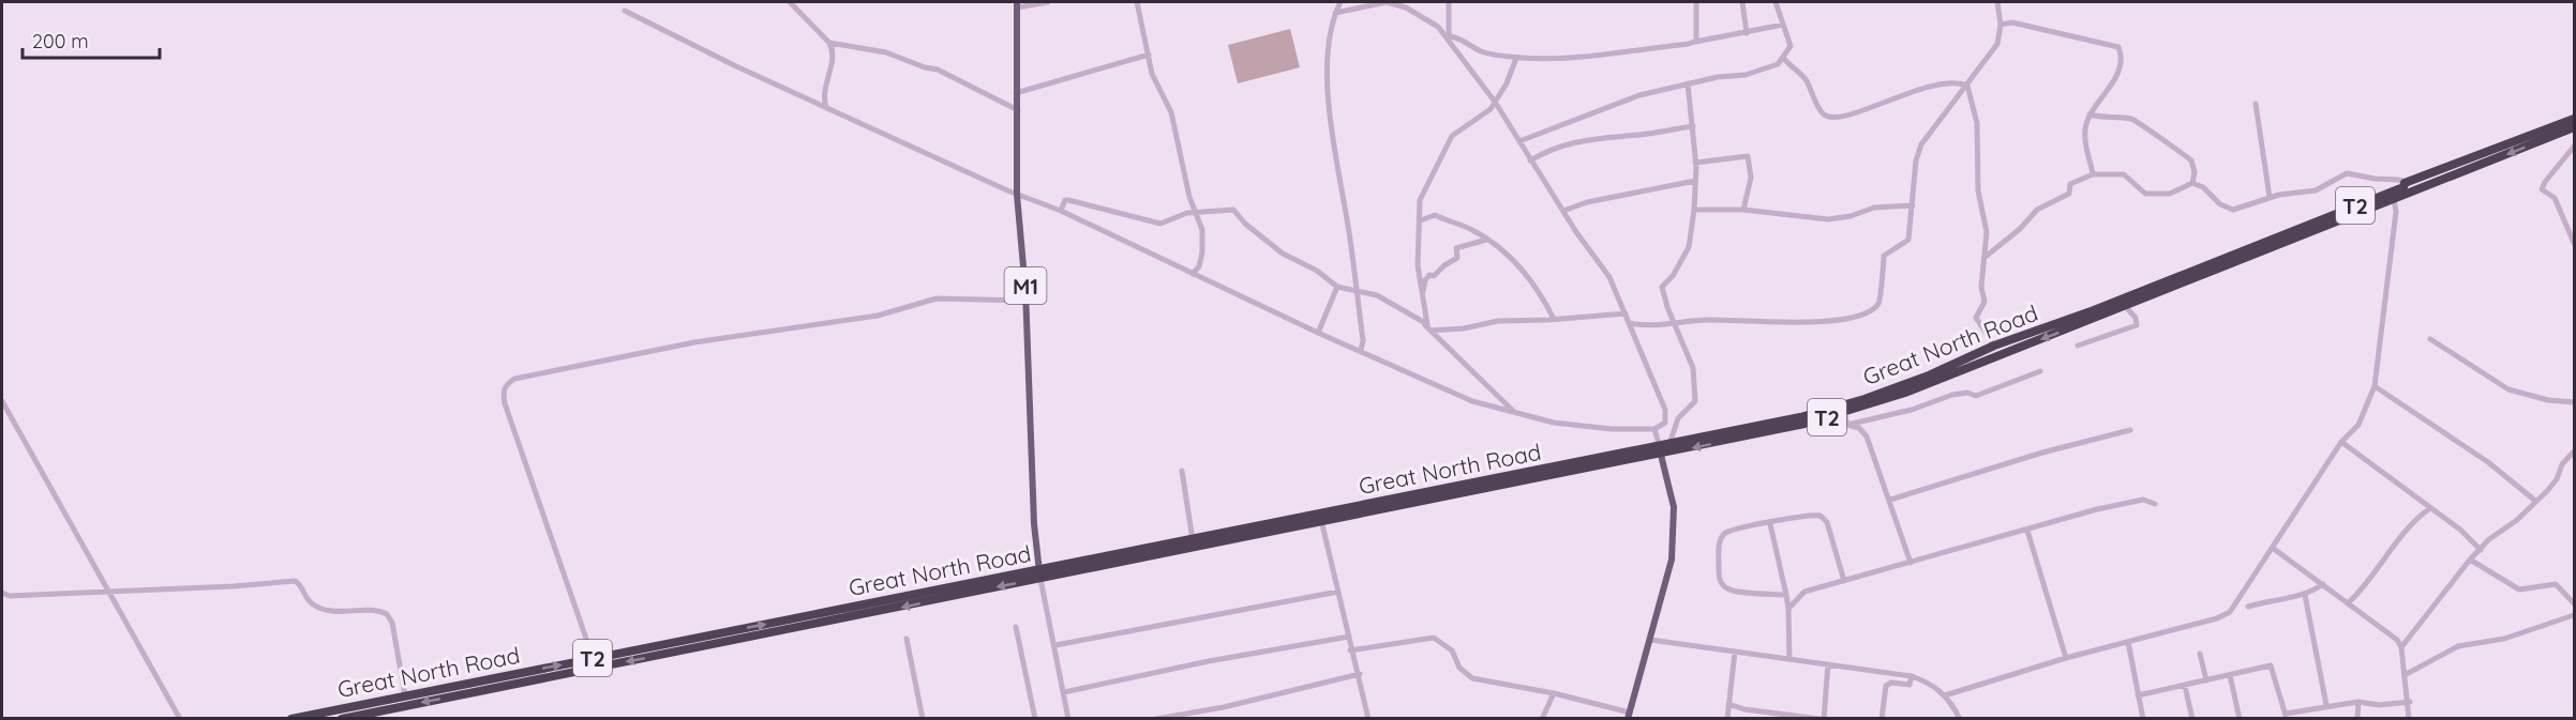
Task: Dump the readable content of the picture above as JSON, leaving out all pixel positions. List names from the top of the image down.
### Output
{
  "streets": {
    "highway": ["T2", "Great North Road"],
    "main road": ["M1"]
  },
  "crossings": [
    ["M1", "Great North Road"]
  ],
  "scale_bar": "200 m"
}
